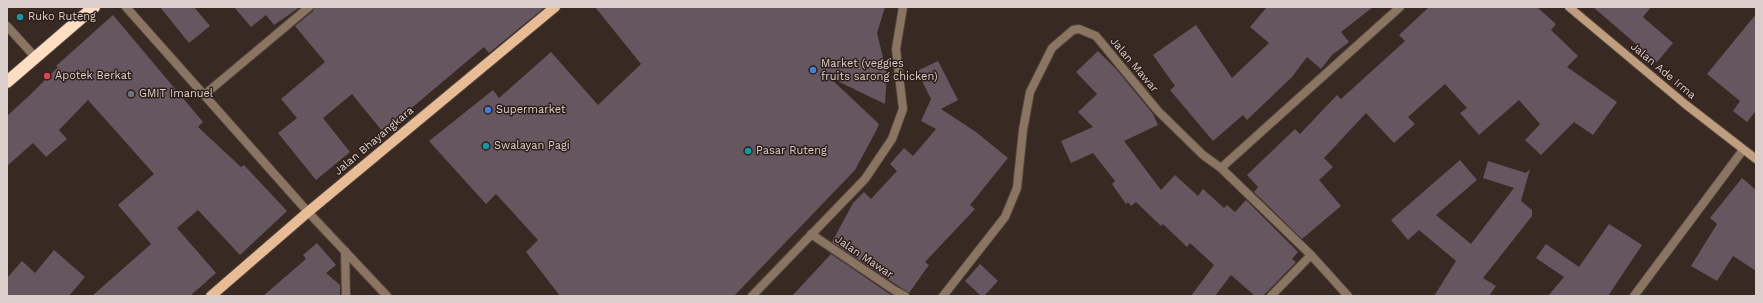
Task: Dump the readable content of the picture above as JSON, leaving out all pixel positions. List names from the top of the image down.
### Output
{
  "streets": {
    "main road": ["Jalan Bhayangkara"],
    "street": ["Jalan Mawar", "Jalan Ade Irma"]
  },
  "places": [
    "Ruko Ruteng",
    "Market (veggies fruits sarong chicken)",
    "Apotek Berkat",
    "GMIT Imanuel",
    "Supermarket",
    "Swalayan Pagi",
    "Pasar Ruteng"
  ]
}
